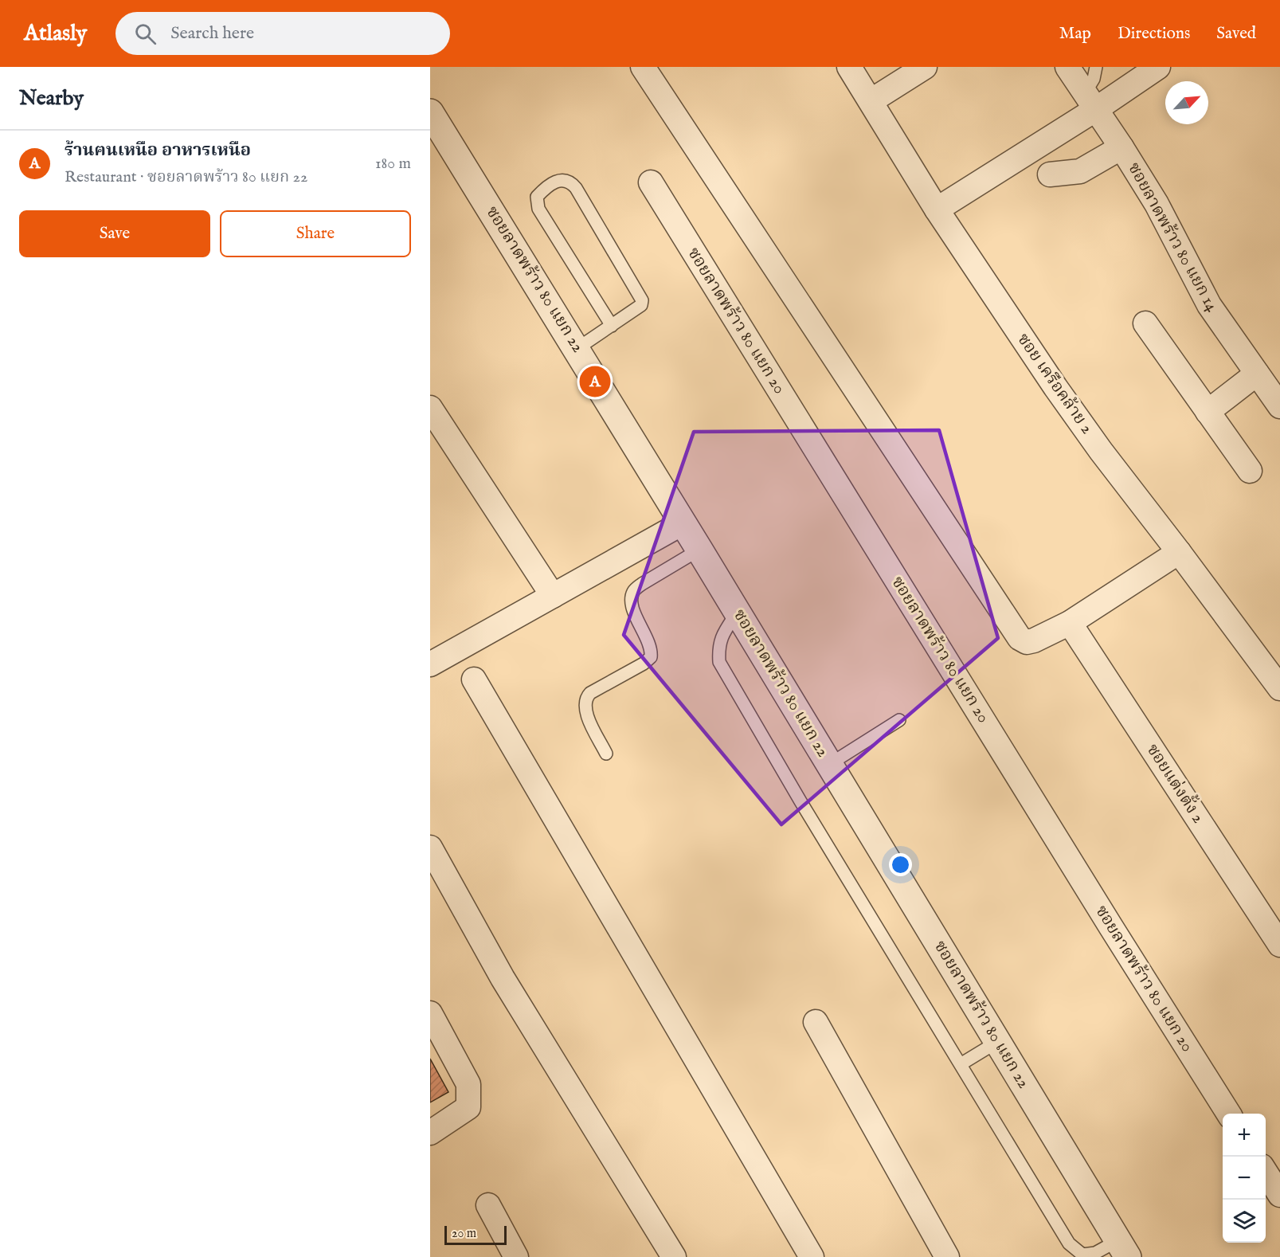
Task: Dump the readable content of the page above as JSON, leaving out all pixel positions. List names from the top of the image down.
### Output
{
  "streets": {
    "street": [
      "ซอยลาดพร้าว 80 แยก 14",
      "ซอยลาดพร้าว 80 แยก 22",
      "ซอยลาดพร้าว 80 แยก 20",
      "ซอย เครือคล้าย 2",
      "ซอยแต่งตั้ง 2"
    ]
  },
  "scale_bar": "20 m",
  "north": "top right",
  "page": {
    "header": "Atlasly",
    "search": "Search here",
    "nav": ["Map", "Directions", "Saved"],
    "heading": "Nearby",
    "list": [
      {
        "mark": "A",
        "name": "ร้านฅนเหนือ อาหารเหนือ",
        "note": "Restaurant · ซอยลาดพร้าว 80 แยก 22",
        "value": "180 m"
      }
    ],
    "buttons": ["Save", "Share"],
    "pins": "A",
    "map_buttons": ["+", "−"],
    "scale": "20 m"
  }
}
